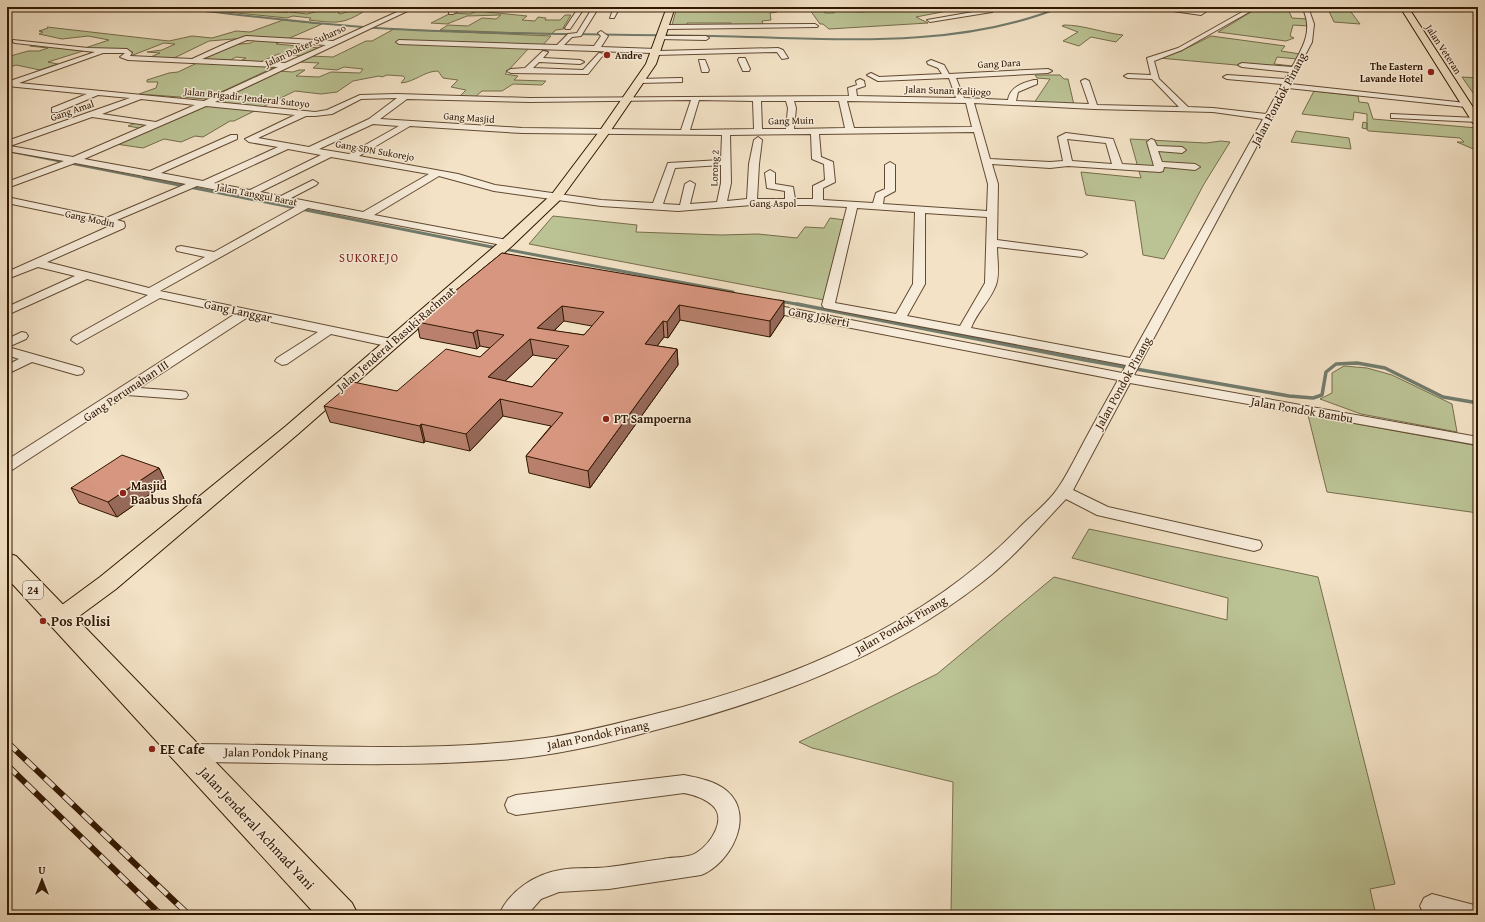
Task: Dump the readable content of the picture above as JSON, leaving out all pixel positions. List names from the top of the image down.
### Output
{
  "streets": {
    "highway": ["24", "Jalan Jenderal Achmad Yani"],
    "main road": ["Jalan Veteran", "Jalan Jenderal Basuki Rachmat"],
    "street": [
      "Jalan Dokter Suharso",
      "Gang Dara",
      "Jalan Sunan Kalijogo",
      "Jalan Brigadir Jenderal Sutoyo",
      "Jalan Pondok Pinang",
      "Gang Amal",
      "Gang Masjid",
      "Gang Muin",
      "Gang SDN Sukorejo",
      "Lorong 2",
      "Jalan Tanggul Barat",
      "Gang Aspol",
      "Gang Modin",
      "Gang Langgar",
      "Gang Jokerti",
      "Gang Perumahan III",
      "Jalan Pondok Bambu"
    ]
  },
  "crossings": [
    ["Jalan Dokter Suharso", "Jalan Brigadir Jenderal Sutoyo"],
    ["Jalan Dokter Suharso", "Jalan Tanggul Barat"],
    ["Jalan Sunan Kalijogo", "Jalan Brigadir Jenderal Sutoyo"],
    ["Jalan Sunan Kalijogo", "Jalan Pondok Pinang"],
    ["Jalan Sunan Kalijogo", "Jalan Jenderal Basuki Rachmat"],
    ["Jalan Brigadir Jenderal Sutoyo", "Gang Amal"],
    ["Jalan Brigadir Jenderal Sutoyo", "Jalan Jenderal Basuki Rachmat"],
    ["Jalan Pondok Pinang", "Gang Jokerti"],
    ["Jalan Pondok Pinang", "Jalan Pondok Bambu"],
    ["Jalan Pondok Pinang", "Jalan Jenderal Achmad Yani"],
    ["Gang Masjid", "Gang Muin"],
    ["Gang Masjid", "Jalan Jenderal Basuki Rachmat"],
    ["Gang Muin", "Lorong 2"],
    ["Gang Muin", "Jalan Jenderal Basuki Rachmat"],
    ["Gang SDN Sukorejo", "Gang Aspol"],
    ["Gang SDN Sukorejo", "Jalan Jenderal Basuki Rachmat"],
    ["Lorong 2", "Gang Aspol"],
    ["Jalan Tanggul Barat", "Jalan Jenderal Basuki Rachmat"],
    ["Gang Aspol", "Jalan Jenderal Basuki Rachmat"],
    ["Gang Modin", "Gang Langgar"],
    ["Gang Langgar", "Jalan Jenderal Basuki Rachmat"],
    ["Gang Langgar", "Gang Perumahan III"],
    ["Gang Jokerti", "Jalan Pondok Bambu"],
    ["Jalan Jenderal Basuki Rachmat", "24"],
    ["Jalan Jenderal Basuki Rachmat", "Jalan Jenderal Achmad Yani"],
    ["24", "Jalan Jenderal Achmad Yani"]
  ],
  "districts": ["SUKOREJO"],
  "places": [
    "Andre",
    "The Eastern Lavande Hotel",
    "PT Sampoerna",
    "Masjid Baabus Shofa",
    "Pos Polisi",
    "EE Cafe"
  ],
  "north": "top"
}
